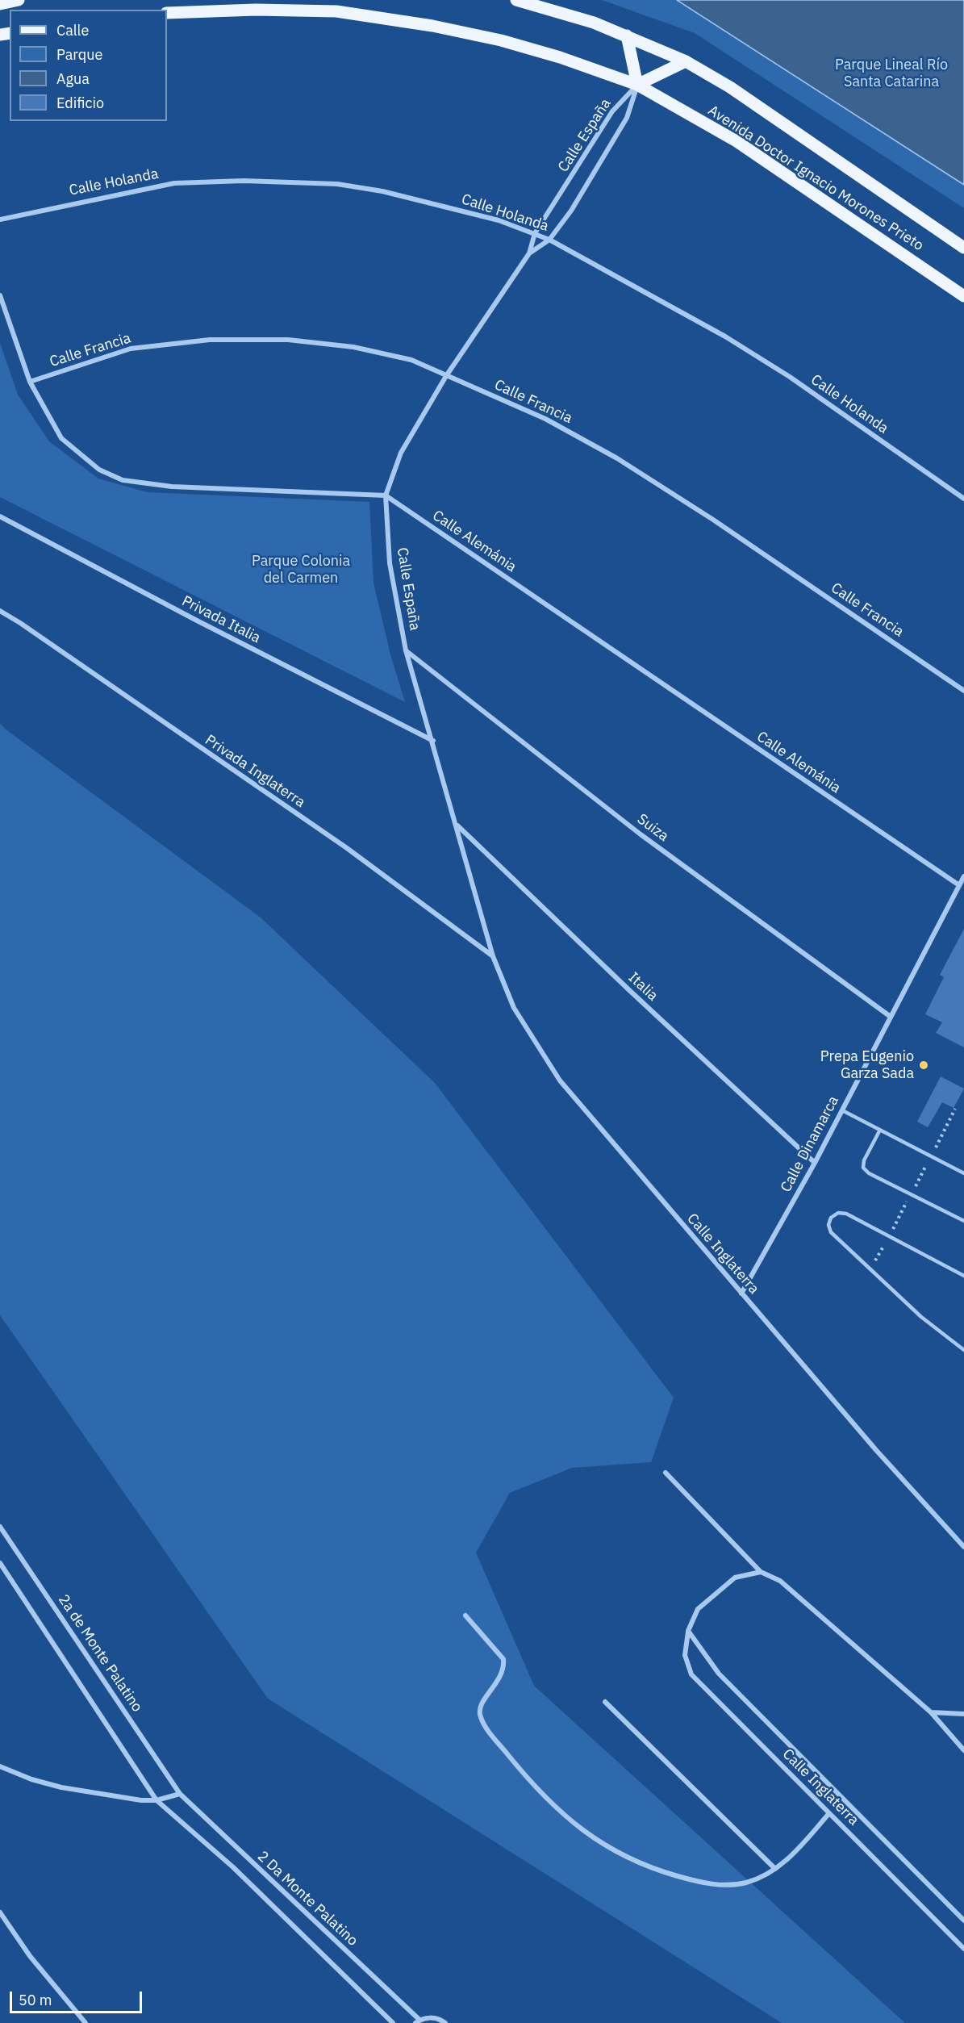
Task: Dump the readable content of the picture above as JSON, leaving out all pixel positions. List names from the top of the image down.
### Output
{
  "streets": {
    "main road": ["Avenida Doctor Ignacio Morones Prieto"],
    "street": [
      "Calle España",
      "Calle Holanda",
      "Calle Francia",
      "Calle Alemánia",
      "Privada Italia",
      "Privada Inglaterra",
      "Suiza",
      "Italia",
      "Calle Dinamarca",
      "Calle Inglaterra",
      "2a de Monte Palatino",
      "2 Da Monte Palatino"
    ]
  },
  "crossings": [
    ["Calle España", "Avenida Doctor Ignacio Morones Prieto"],
    ["Calle España", "Calle Holanda"],
    ["Calle España", "Calle Francia"],
    ["Calle España", "Calle Alemánia"],
    ["Calle España", "Privada Italia"],
    ["Calle España", "Privada Inglaterra"],
    ["Calle España", "Suiza"],
    ["Calle España", "Italia"],
    ["Calle España", "Calle Inglaterra"],
    ["Calle Alemánia", "Calle Dinamarca"],
    ["Privada Inglaterra", "Calle Inglaterra"],
    ["Suiza", "Calle Dinamarca"],
    ["Italia", "Calle Dinamarca"],
    ["Calle Dinamarca", "Calle Inglaterra"],
    ["2a de Monte Palatino", "2 Da Monte Palatino"]
  ],
  "parks": ["Parque Lineal Río Santa Catarina", "Parque Colonia del Carmen"],
  "places": ["Prepa Eugenio Garza Sada"],
  "legend": [
    "Calle",
    "Parque",
    "Agua",
    "Edificio"
  ],
  "scale_bar": "50 m"
}
